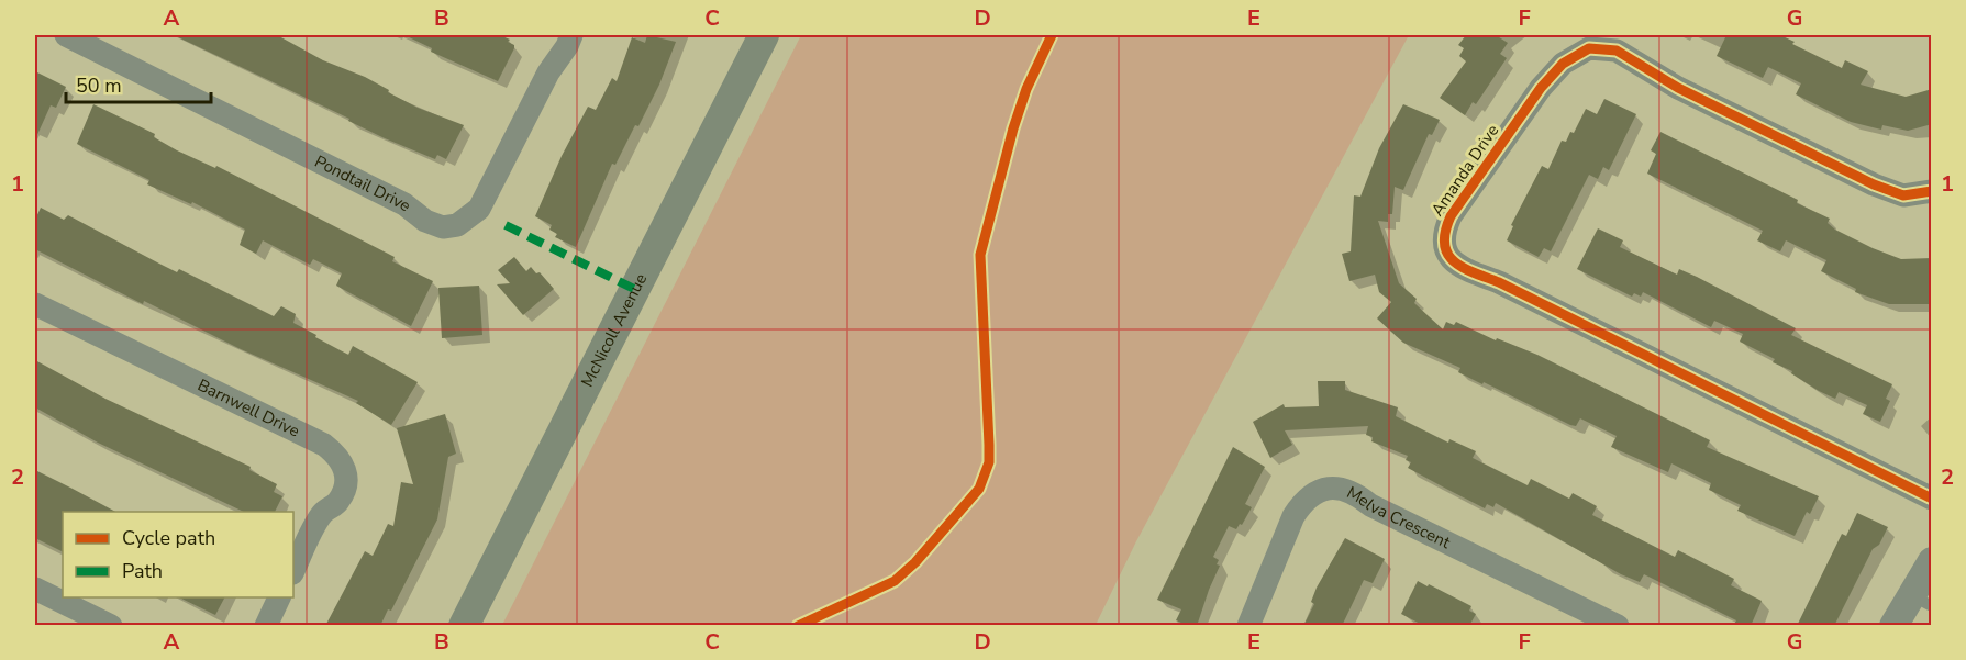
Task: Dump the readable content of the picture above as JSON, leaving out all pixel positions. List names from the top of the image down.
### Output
{
  "streets": {
    "main road": ["McNicoll Avenue"],
    "street": [
      "Amanda Drive",
      "Pondtail Drive",
      "Barnwell Drive",
      "Melva Crescent"
    ]
  },
  "legend": ["Cycle path", "Path"],
  "scale_bar": "50 m",
  "grid": {
    "columns": [
      "A",
      "B",
      "C",
      "D",
      "E",
      "F",
      "G"
    ],
    "rows": ["1", "2"]
  }
}
